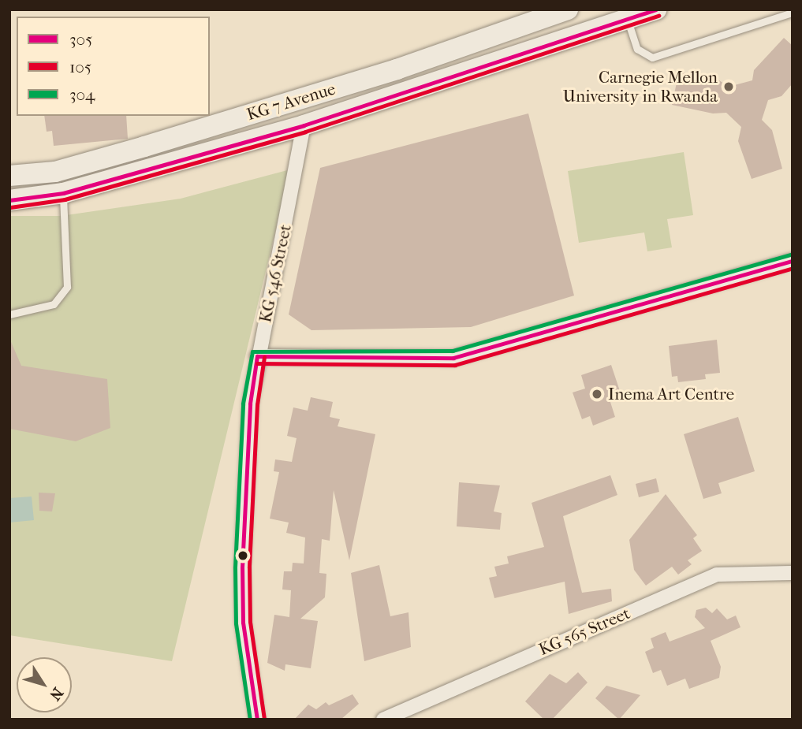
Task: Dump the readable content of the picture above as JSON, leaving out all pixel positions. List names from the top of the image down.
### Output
{
  "streets": {
    "main road": ["KG 7 Avenue"],
    "street": ["KG 546 Street", "KG 565 Street"]
  },
  "crossings": [
    ["KG 7 Avenue", "KG 546 Street"]
  ],
  "places": ["Carnegie Mellon University in Rwanda", "Inema Art Centre"],
  "lines": ["transit line 305", "transit line 105", "transit line 304"],
  "legend": ["305", "105", "304"],
  "north": "bottom right"
}
